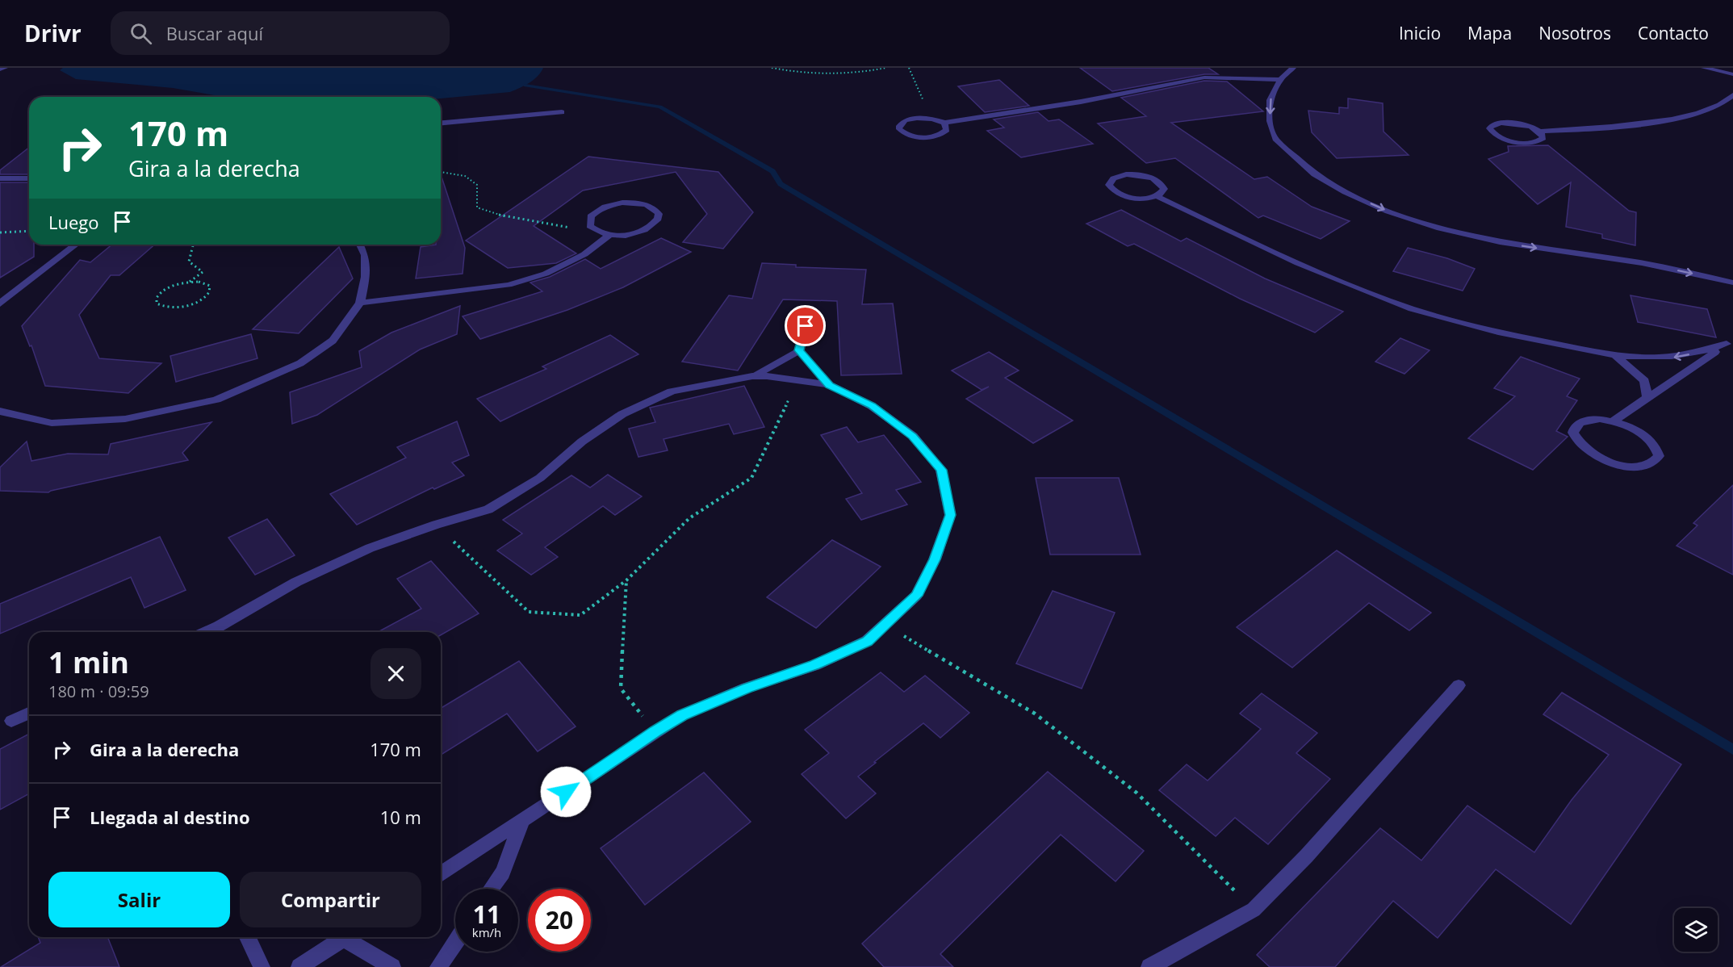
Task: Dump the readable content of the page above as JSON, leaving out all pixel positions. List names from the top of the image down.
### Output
{
  "page": {
    "header": "Drivr",
    "search": "Buscar aquí",
    "nav": [
      "Inicio",
      "Mapa",
      "Nosotros",
      "Contacto"
    ],
    "turn": ["170 m", "Gira a la derecha"],
    "then": "Luego",
    "heading": ["1 min", "180 m · 09:59"],
    "list": [
      {
        "name": "Gira a la derecha",
        "value": "170 m"
      },
      {
        "name": "Llegada al destino",
        "value": "10 m"
      }
    ],
    "buttons": ["Salir", "Compartir"],
    "speed": "11 km/h",
    "limit": "20"
  }
}
